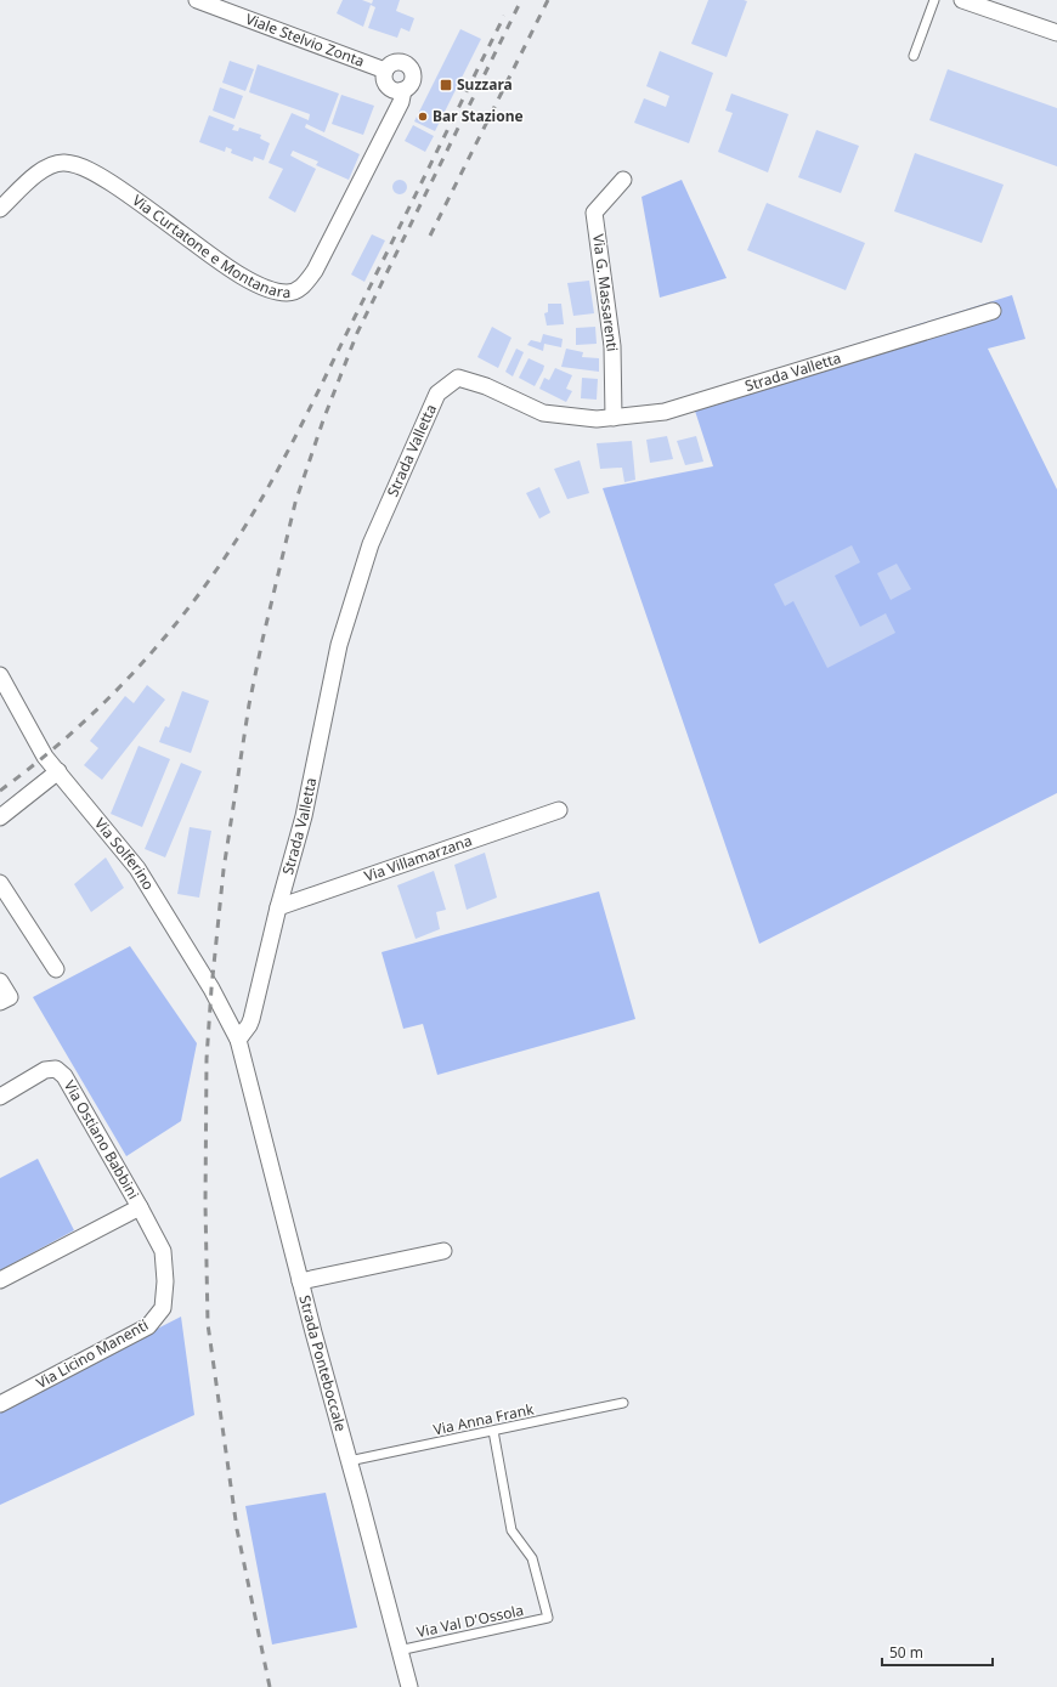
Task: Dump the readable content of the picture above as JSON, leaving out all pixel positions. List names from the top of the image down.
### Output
{
  "streets": {
    "street": [
      "Viale Stelvio Zonta",
      "Via Curtatone e Montanara",
      "Via G. Massarenti",
      "Strada Valletta",
      "Via Solferino",
      "Via Villamarzana",
      "Via Ostiano Babbini",
      "Via Licino Manenti",
      "Strada Ponteboccale"
    ],
    "lane": ["Via Anna Frank", "Via Val D'Ossola"]
  },
  "crossings": [
    ["Viale Stelvio Zonta", "Via Curtatone e Montanara"],
    ["Via G. Massarenti", "Strada Valletta"],
    ["Strada Valletta", "Via Solferino"],
    ["Strada Valletta", "Via Villamarzana"],
    ["Strada Valletta", "Strada Ponteboccale"],
    ["Via Solferino", "Strada Ponteboccale"],
    ["Via Ostiano Babbini", "Via Licino Manenti"],
    ["Strada Ponteboccale", "Via Anna Frank"],
    ["Strada Ponteboccale", "Via Val D'Ossola"],
    ["Via Anna Frank", "Via Val D'Ossola"]
  ],
  "places": {
    "transit": ["Suzzara"],
    "other": ["Bar Stazione"]
  },
  "scale_bar": "50 m"
}
